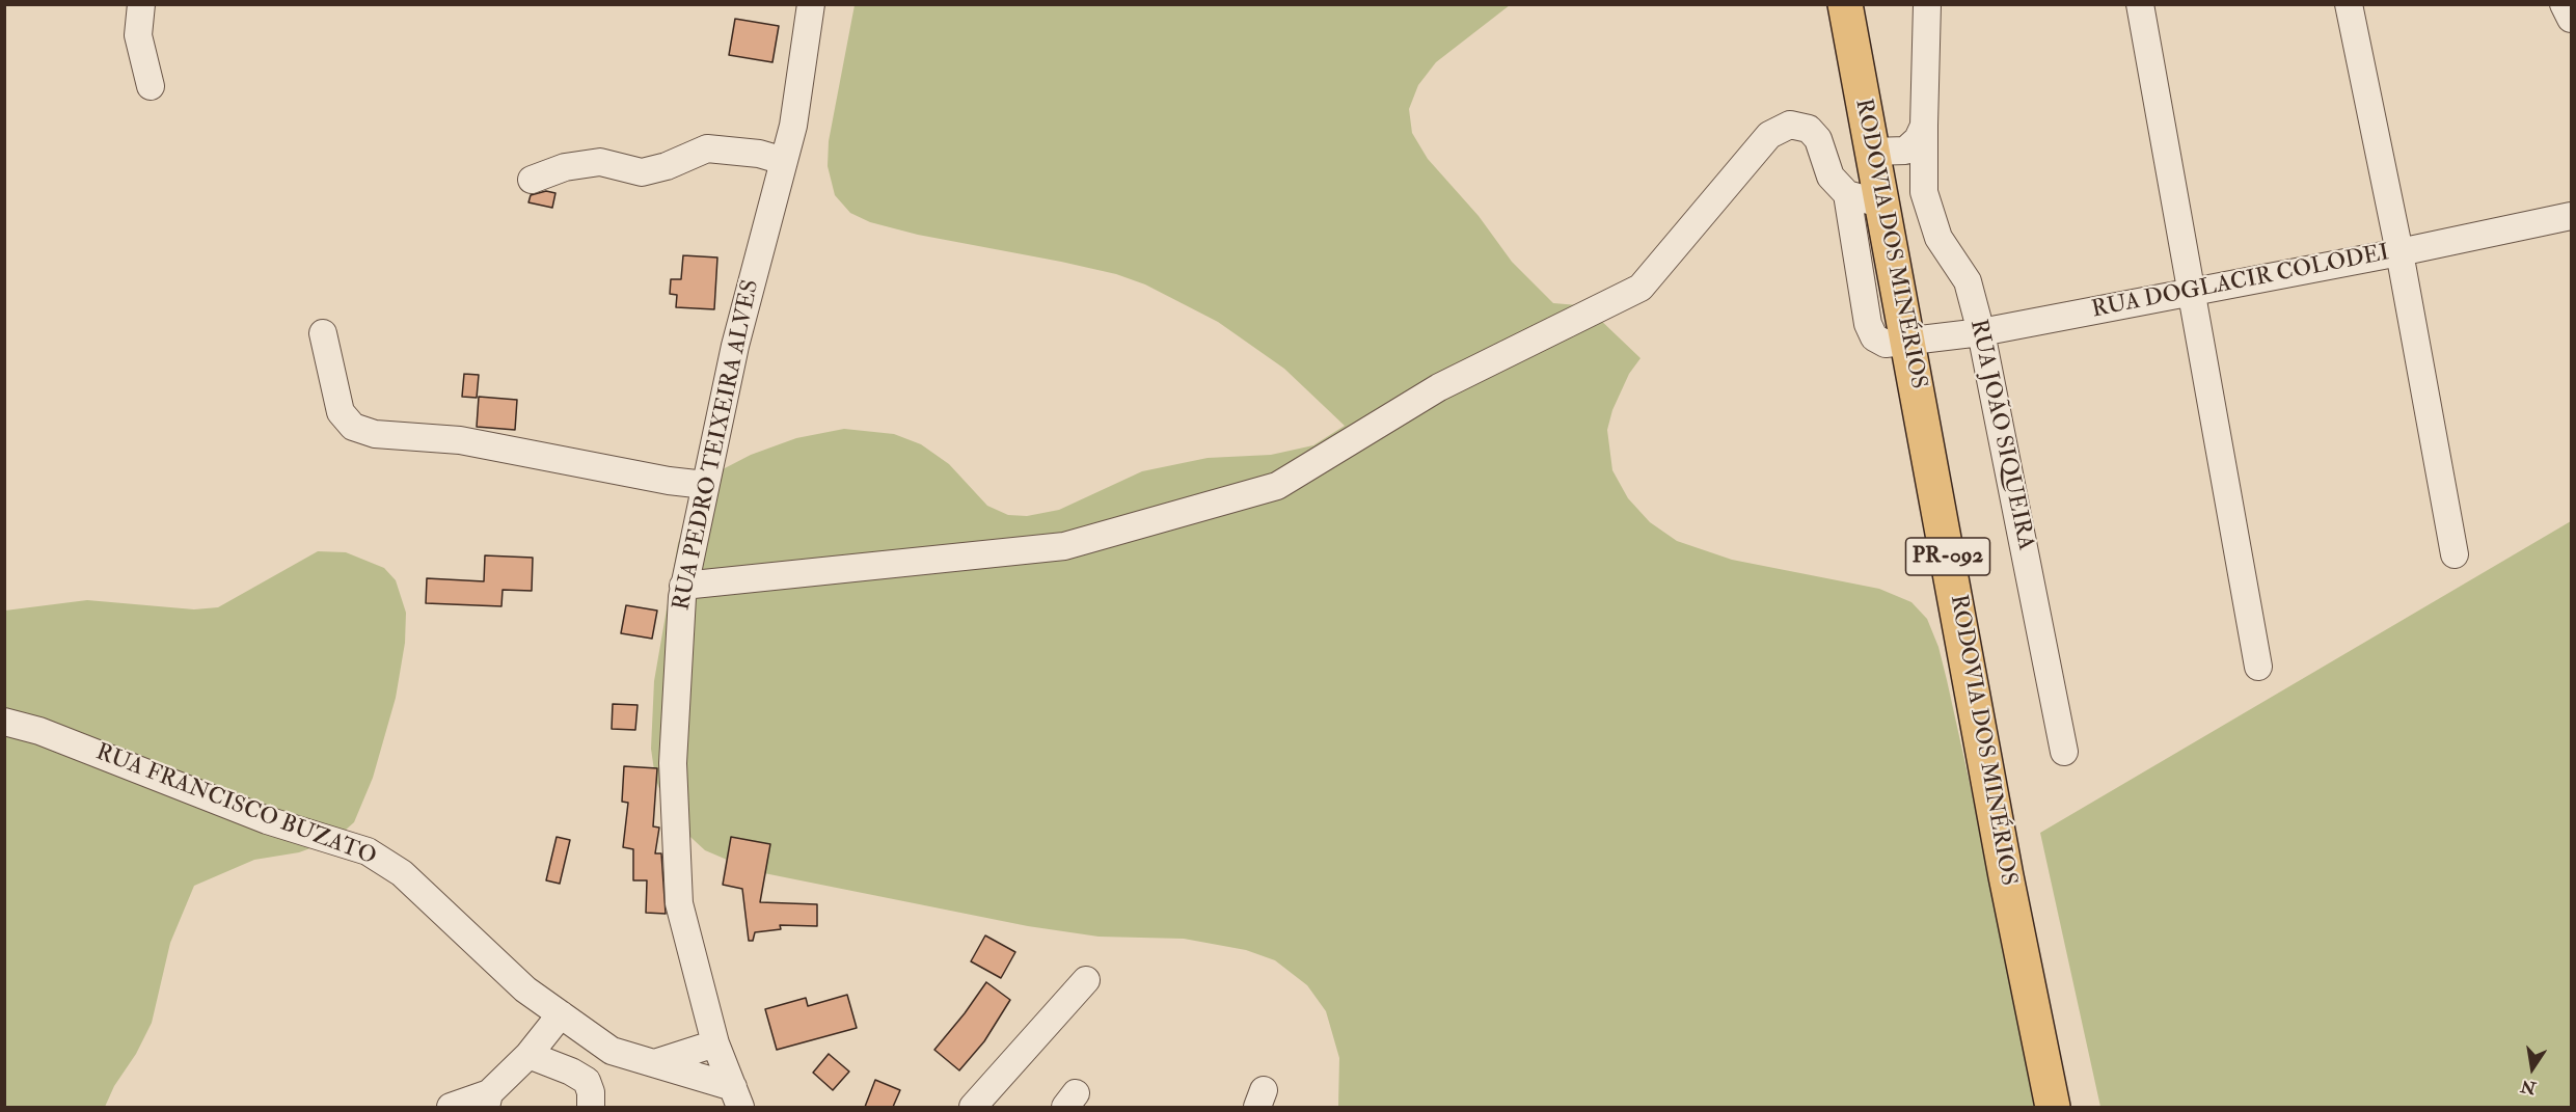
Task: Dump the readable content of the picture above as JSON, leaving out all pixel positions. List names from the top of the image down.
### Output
{
  "streets": {
    "main road": ["RODOVIA DOS MINÉRIOS", "PR-092"],
    "street": [
      "RUA DOGLACIR COLODEI",
      "RUA JOÃO SIQUEIRA",
      "RUA PEDRO TEIXEIRA ALVES",
      "RUA FRANCISCO BUZATO"
    ]
  },
  "crossings": [
    ["RODOVIA DOS MINÉRIOS", "RUA DOGLACIR COLODEI"],
    ["RUA DOGLACIR COLODEI", "RUA JOÃO SIQUEIRA"],
    ["RUA PEDRO TEIXEIRA ALVES", "RUA FRANCISCO BUZATO"]
  ],
  "north": "bottom"
}
